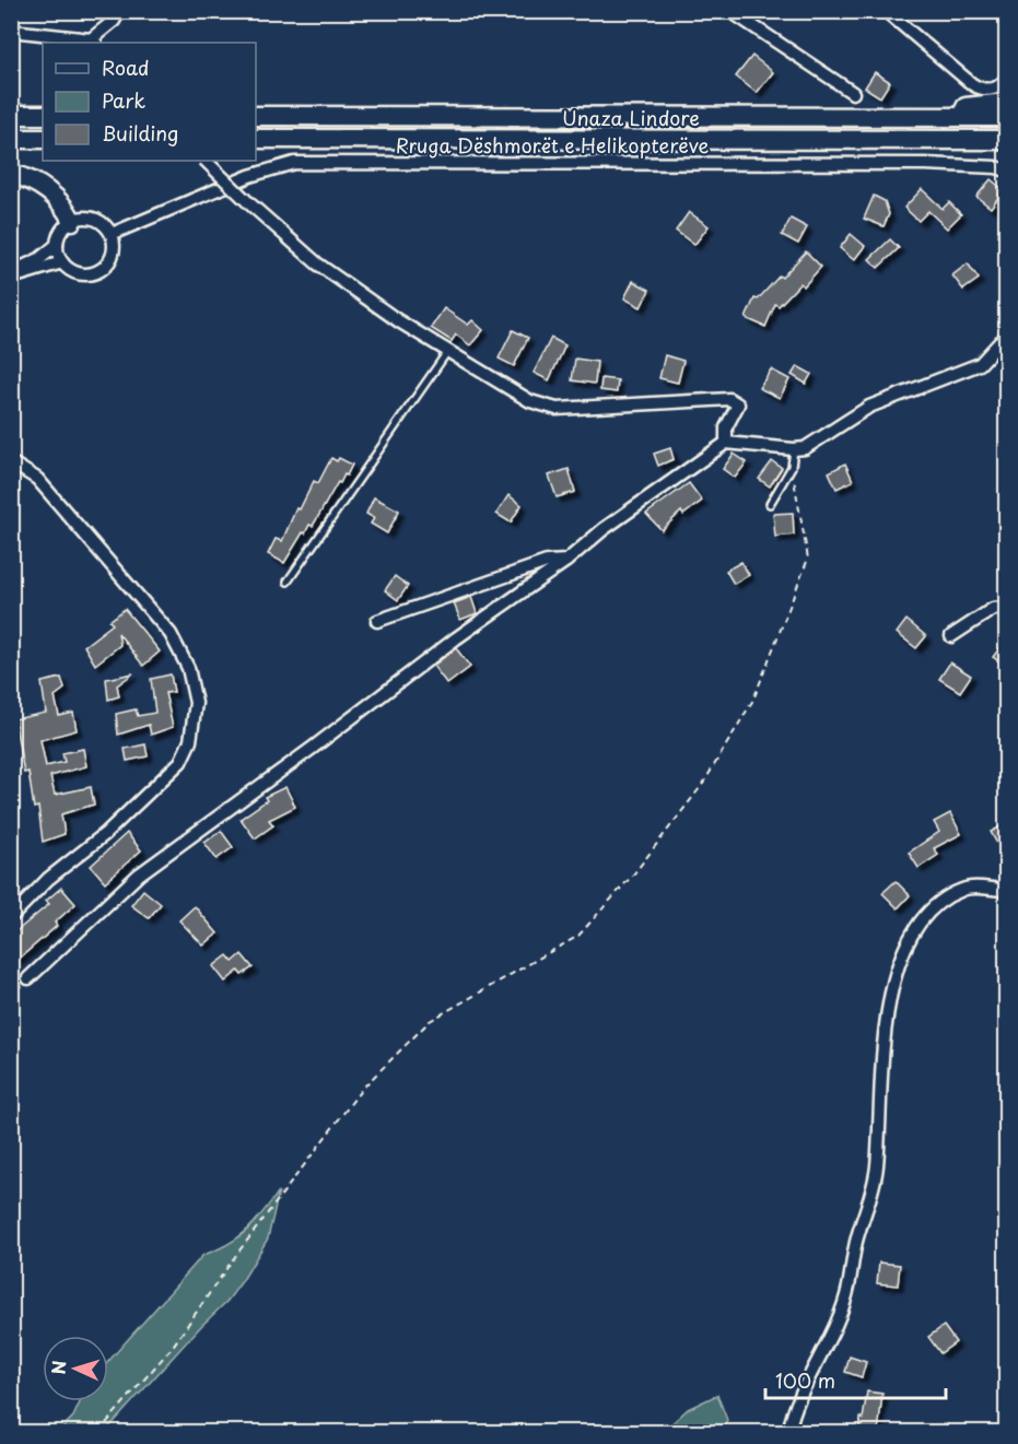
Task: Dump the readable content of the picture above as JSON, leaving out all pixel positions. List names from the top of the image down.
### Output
{
  "streets": {
    "highway": ["Unaza Lindore"],
    "street": ["Rruga Dëshmorët e Helikopterëve"]
  },
  "legend": ["Road", "Park", "Building"],
  "scale_bar": "100 m",
  "north": "left"
}
